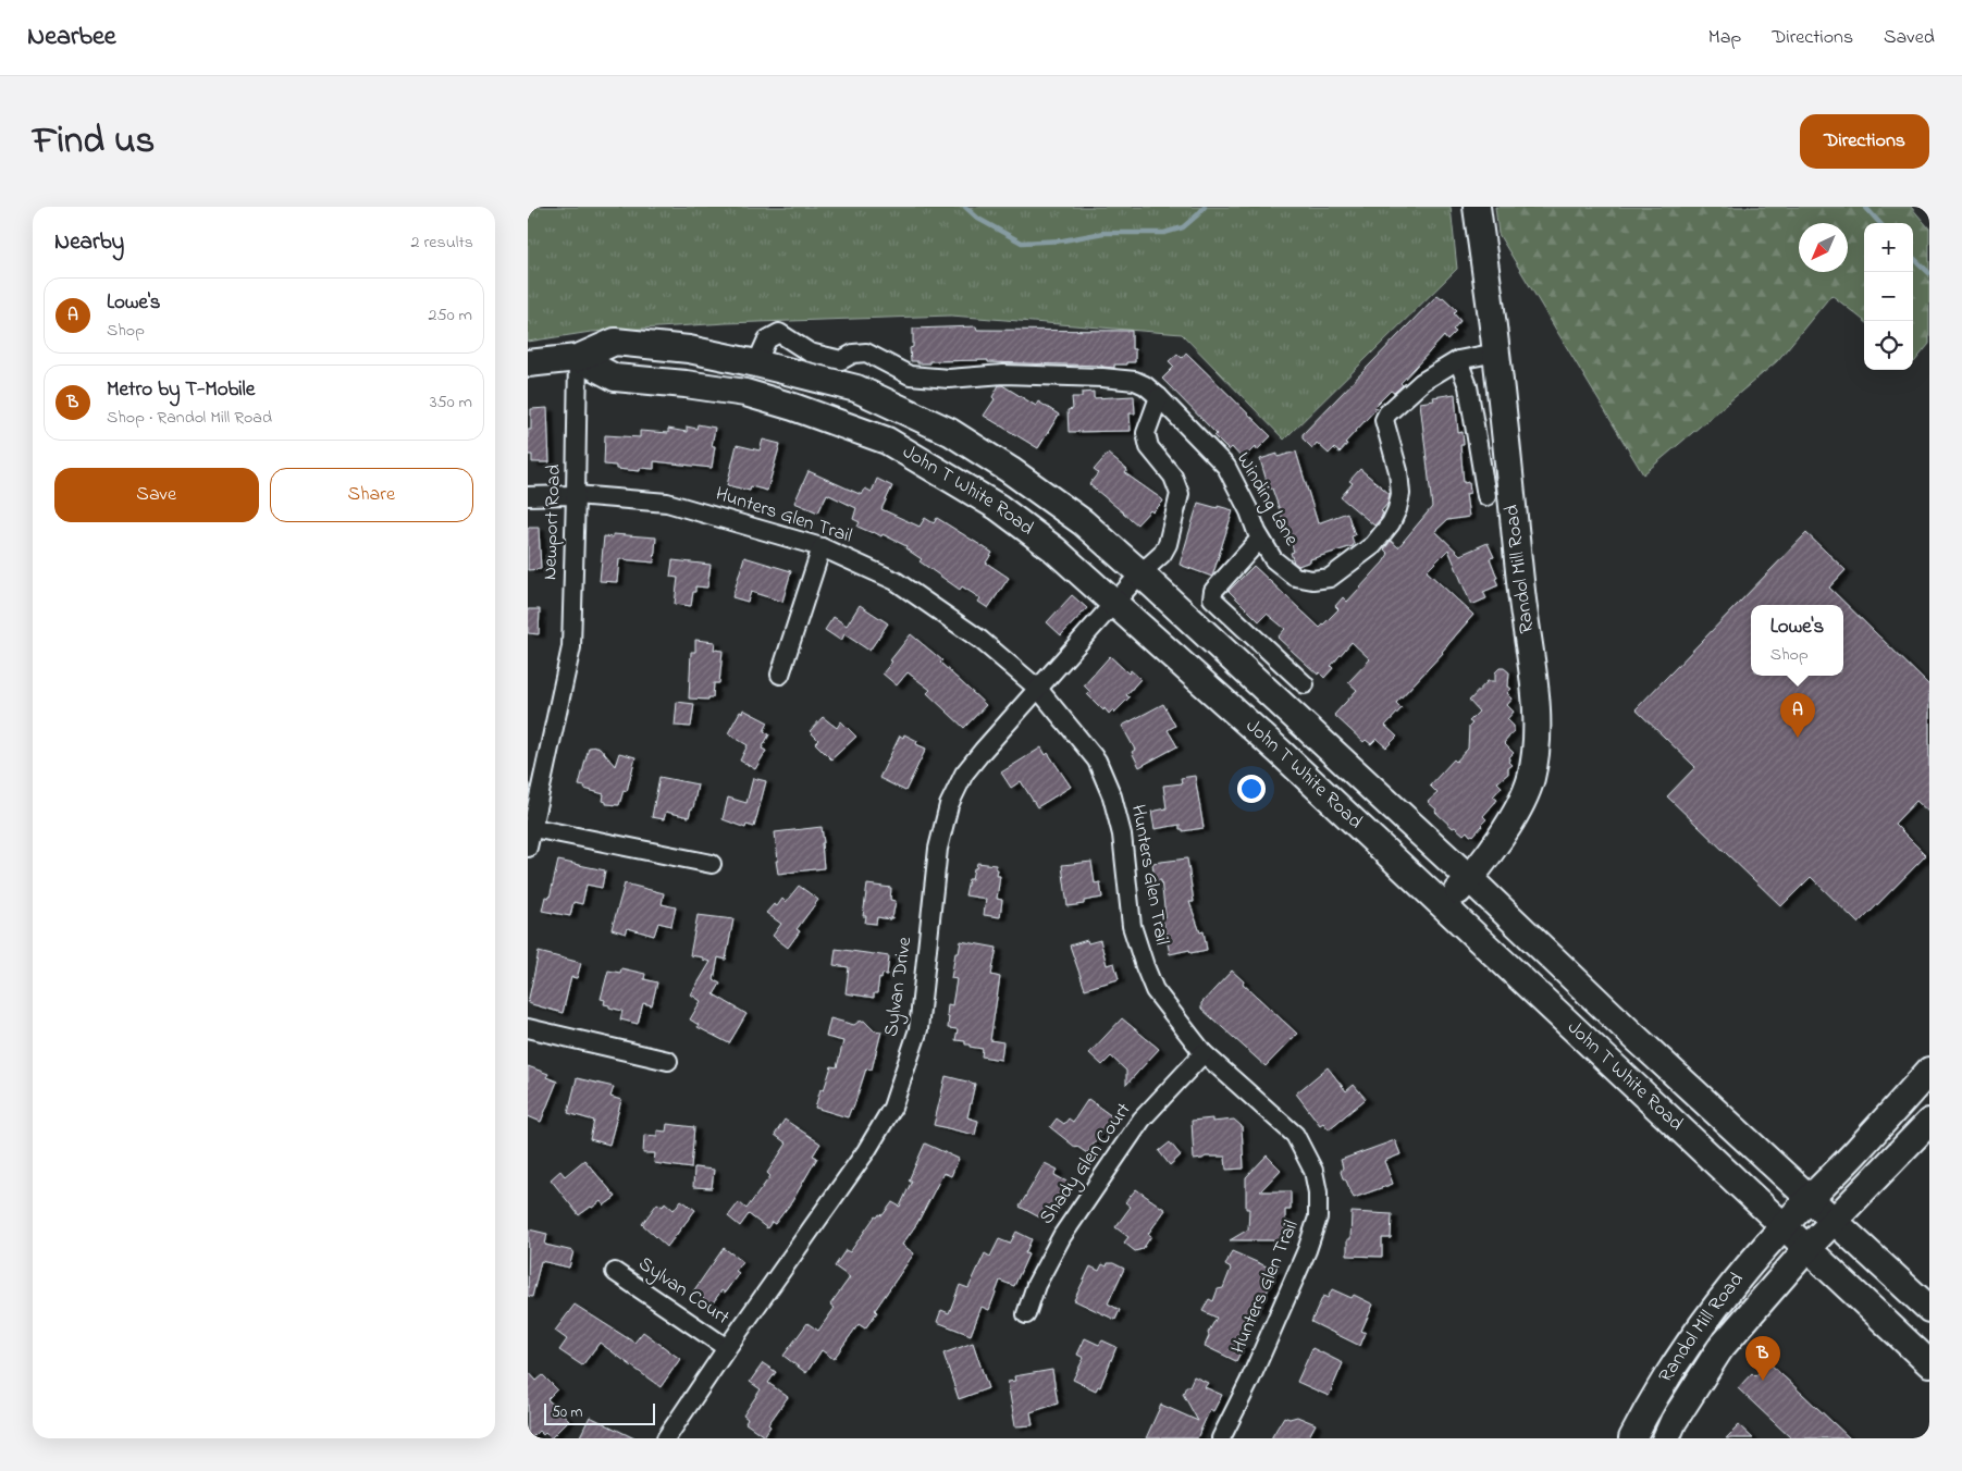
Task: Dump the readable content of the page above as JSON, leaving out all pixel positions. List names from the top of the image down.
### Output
{
  "streets": {
    "street": [
      "John T White Road",
      "Winding Lane",
      "Hunters Glen Trail",
      "Newport Road",
      "Randol Mill Road",
      "Sylvan Drive",
      "Shady Glen Court",
      "Sylvan Court"
    ]
  },
  "crossings": [
    ["John T White Road", "Winding Lane"],
    ["John T White Road", "Newport Road"],
    ["John T White Road", "Randol Mill Road"],
    ["John T White Road", "Sylvan Drive"],
    ["Winding Lane", "Randol Mill Road"],
    ["Winding Lane", "Sylvan Drive"],
    ["Hunters Glen Trail", "Newport Road"],
    ["Hunters Glen Trail", "Sylvan Drive"],
    ["Hunters Glen Trail", "Shady Glen Court"],
    ["Sylvan Drive", "Sylvan Court"]
  ],
  "scale_bar": "50 m",
  "north": "bottom left",
  "page": {
    "header": "Nearbee",
    "nav": ["Map", "Directions", "Saved"],
    "title": "Find us",
    "buttons": [
      "Directions",
      ["Save", "Share"]
    ],
    "heading": ["Nearby", "2 results"],
    "map_buttons": ["+", "−"],
    "list": [
      {
        "mark": "A",
        "name": "Lowe's",
        "note": "Shop",
        "value": "250 m"
      },
      {
        "mark": "B",
        "name": "Metro by T-Mobile",
        "note": "Shop · Randol Mill Road",
        "value": "350 m"
      }
    ],
    "popup": ["Lowe's", "Shop"],
    "pins": ["A", "B"],
    "scale": "50 m"
  }
}
